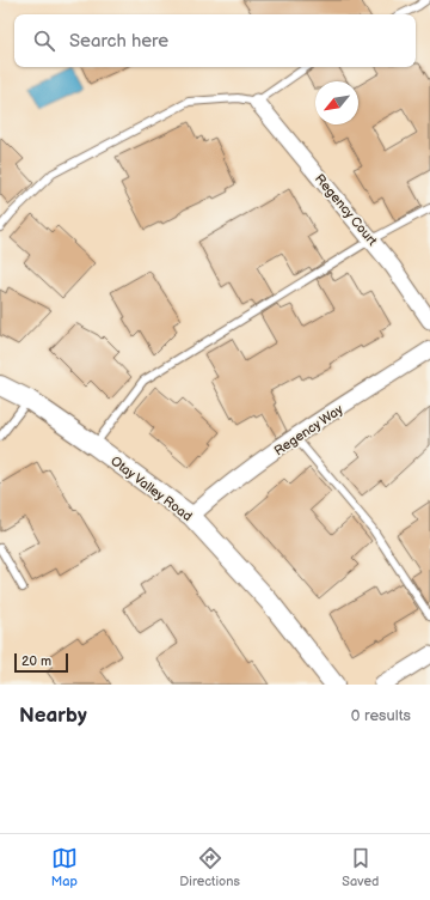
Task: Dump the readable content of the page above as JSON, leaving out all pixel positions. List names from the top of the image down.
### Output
{
  "streets": {
    "street": ["Regency Court", "Regency Way", "Otay Valley Road"]
  },
  "crossings": [
    ["Regency Way", "Otay Valley Road"]
  ],
  "scale_bar": "20 m",
  "north": "bottom left",
  "page": {
    "search": "Search here",
    "scale": "20 m",
    "heading": ["Nearby", "0 results"],
    "nav": ["Map", "Directions", "Saved"]
  }
}
